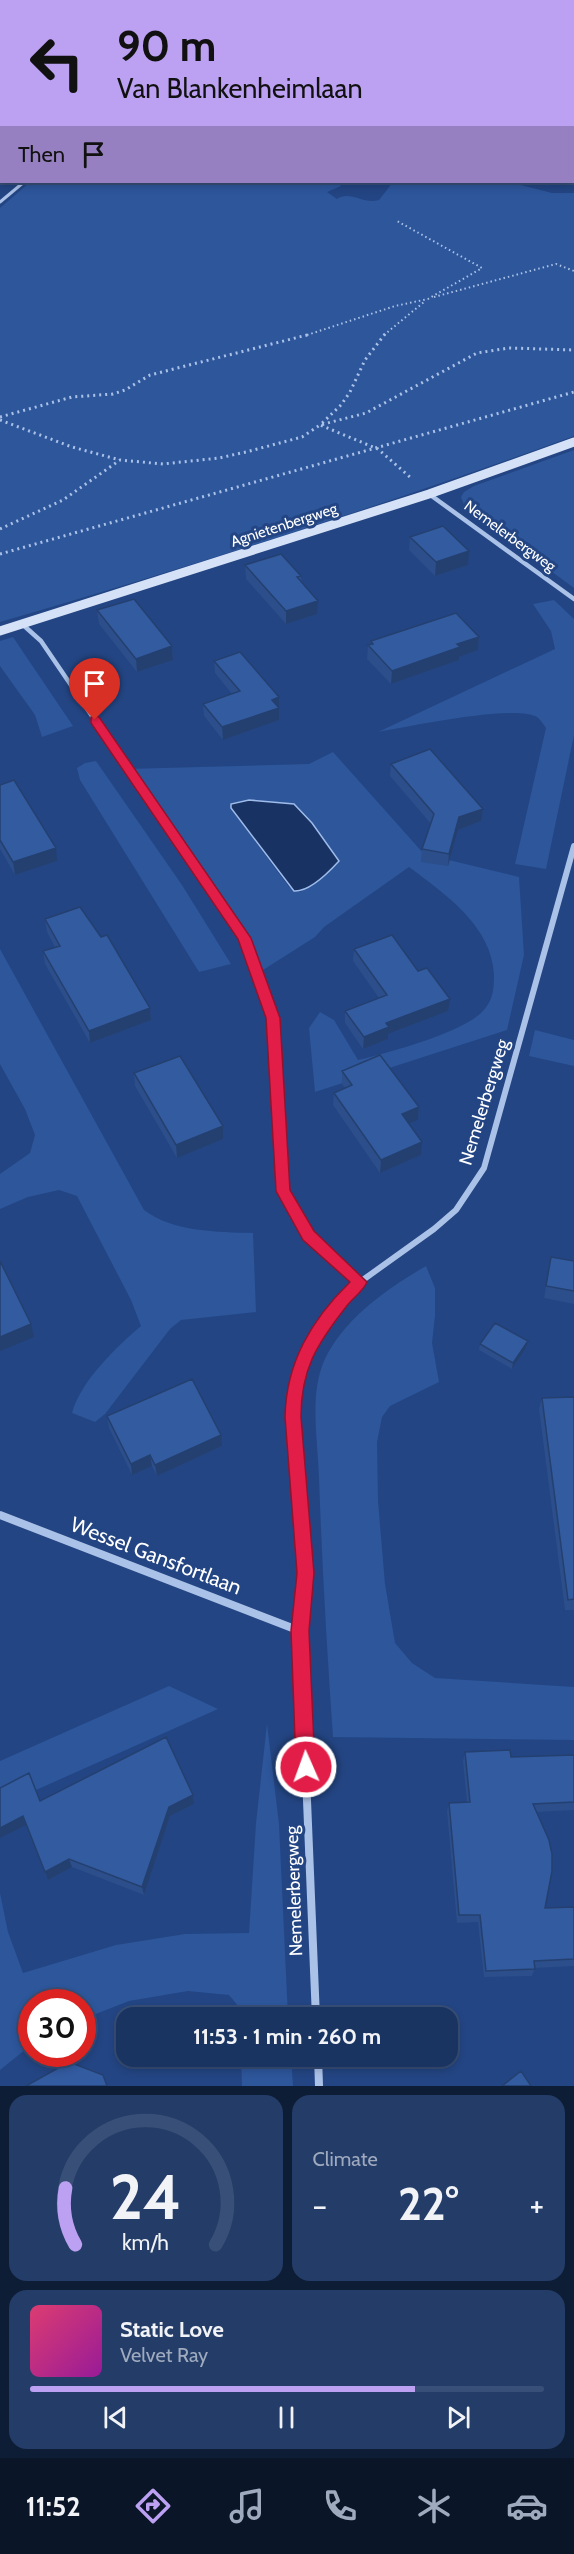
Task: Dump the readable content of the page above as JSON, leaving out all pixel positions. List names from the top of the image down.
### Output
{
  "streets": {
    "street": ["Agnietenbergweg", "Nemelerbergweg", "Wessel Gansfortlaan"]
  },
  "crossings": [
    ["Agnietenbergweg", "Nemelerbergweg"],
    ["Nemelerbergweg", "Wessel Gansfortlaan"]
  ],
  "page": {
    "turn": ["90 m", "Van Blankenheimlaan"],
    "then": "Then",
    "limit": "30",
    "trip": "11:53 · 1 min · 260 m",
    "tile": "Climate",
    "heat": ["−", "22°", "+"],
    "song": ["Static Love", "Velvet Ray"],
    "tabs": "11:52",
    "gauge": ["24", "km/h"]
  }
}
